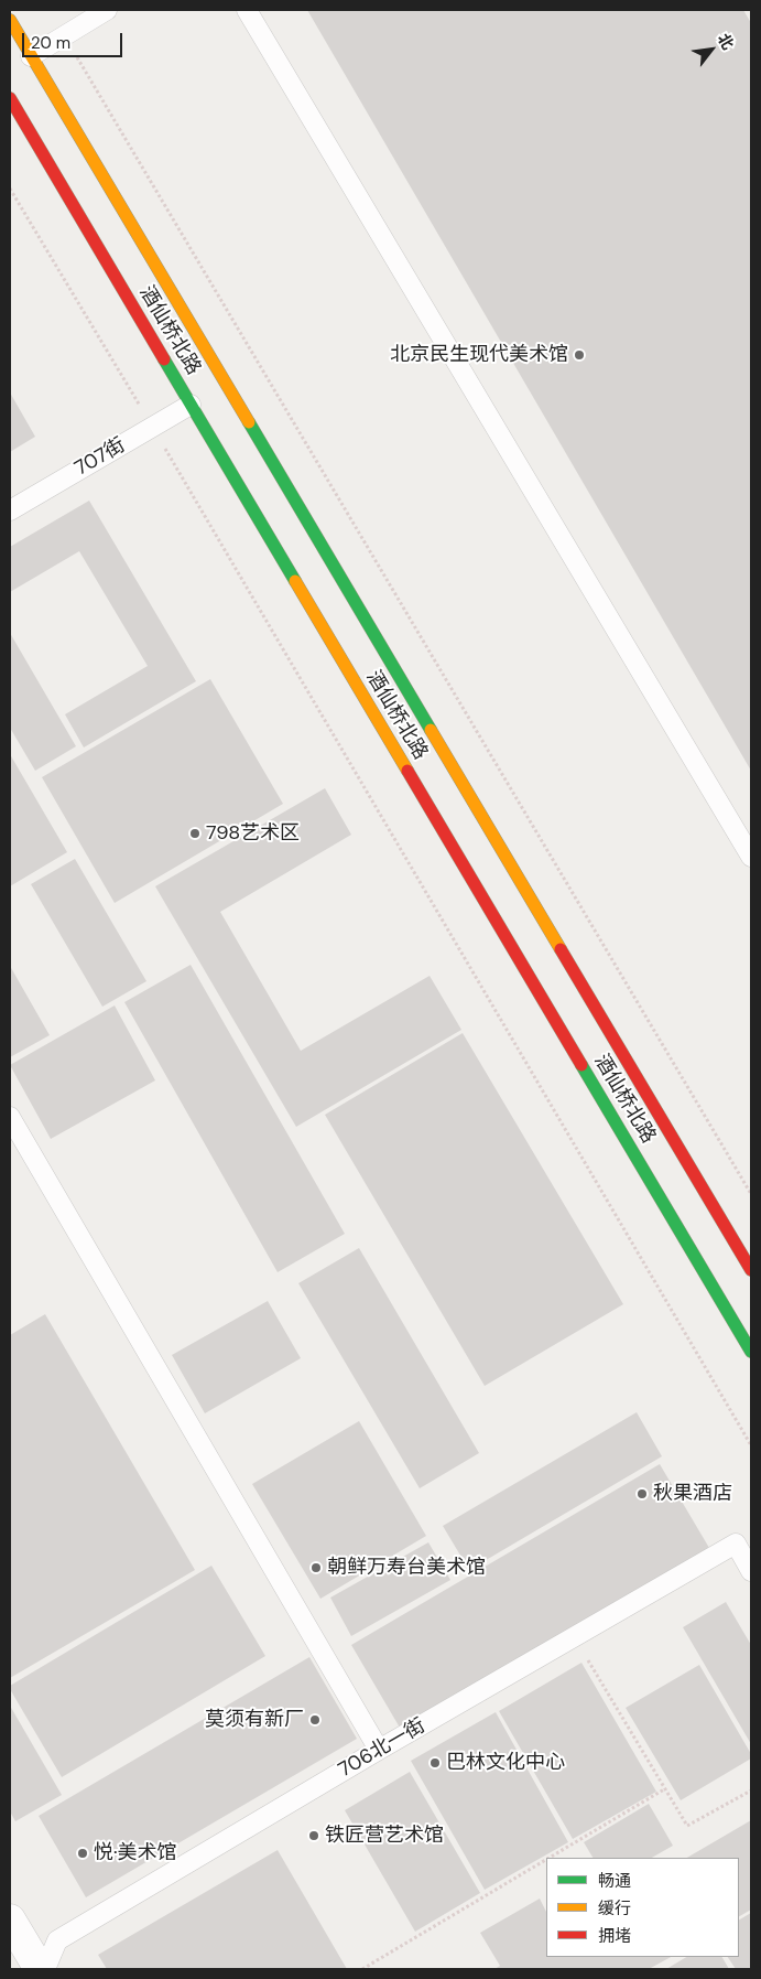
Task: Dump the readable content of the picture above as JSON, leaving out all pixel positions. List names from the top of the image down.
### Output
{
  "streets": {
    "street": ["酒仙桥北路"],
    "lane": ["707街", "706北一街"]
  },
  "crossings": [
    ["酒仙桥北路", "707街"]
  ],
  "places": [
    "北京民生现代美术馆",
    "798艺术区",
    "秋果酒店",
    "朝鲜万寿台美术馆",
    "莫须有新厂",
    "巴林文化中心",
    "铁匠营艺术馆",
    "悦·美术馆"
  ],
  "legend": ["畅通", "缓行", "拥堵"],
  "scale_bar": "20 m",
  "north": "top right"
}
